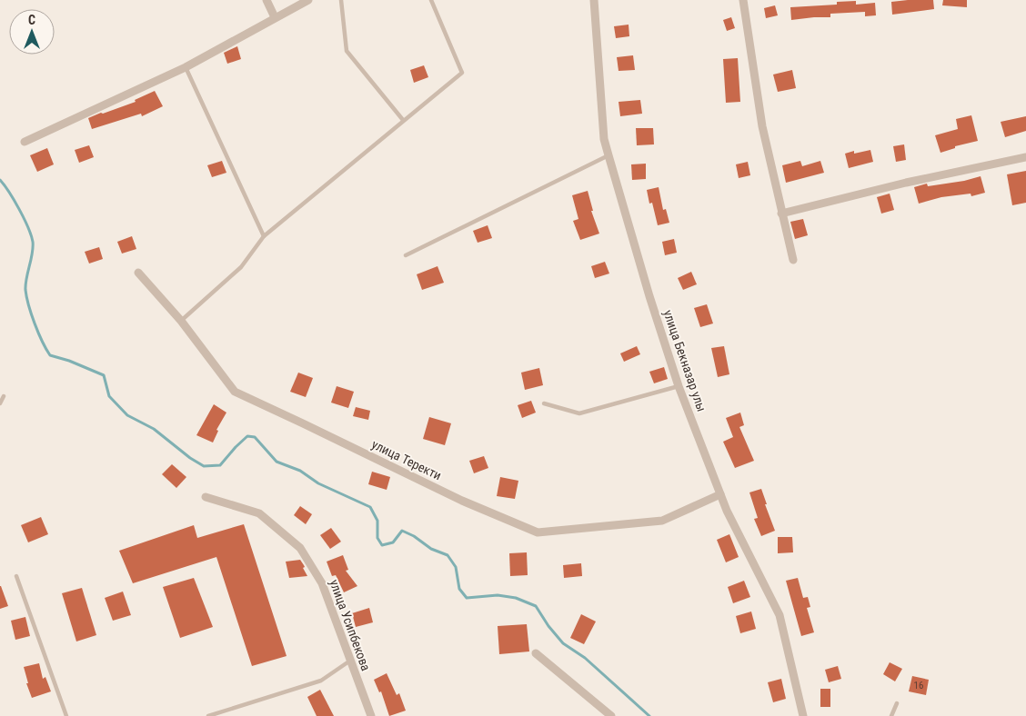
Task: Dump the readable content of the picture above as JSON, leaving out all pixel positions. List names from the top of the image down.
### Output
{
  "streets": {
    "street": ["улица Бекназар улы", "улица Теректи", "улица Усипбекова"]
  },
  "crossings": [
    ["улица Бекназар улы", "улица Теректи"]
  ],
  "house_numbers": ["16"],
  "north": "top"
}
